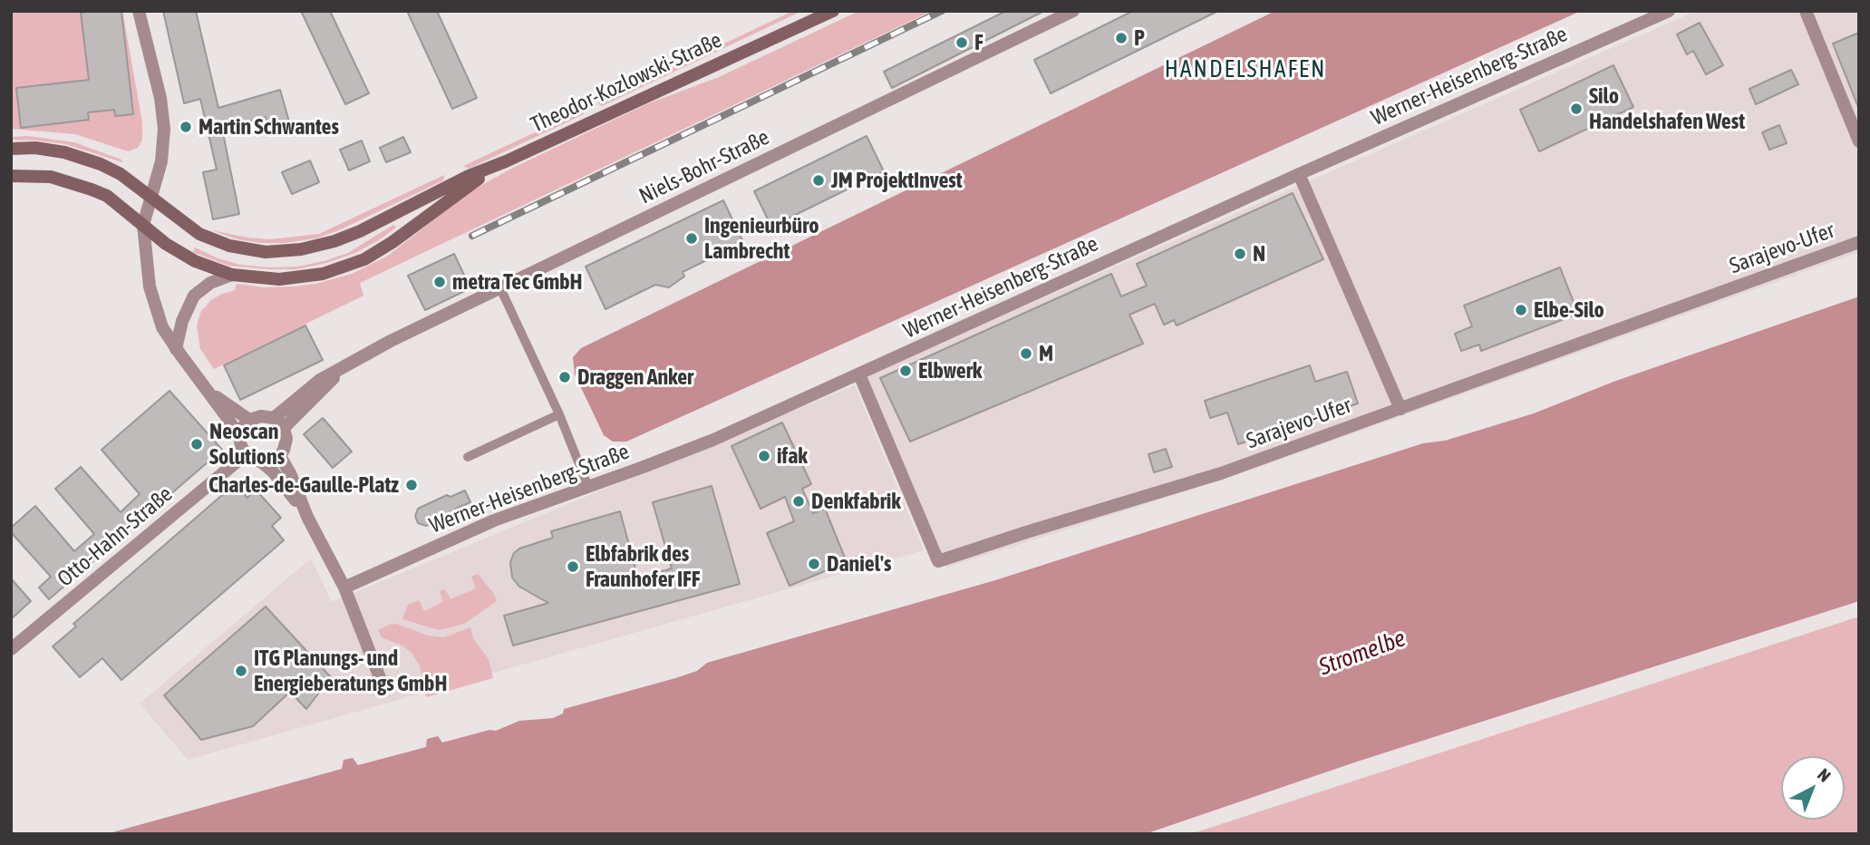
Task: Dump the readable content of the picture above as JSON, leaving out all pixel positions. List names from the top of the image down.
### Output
{
  "streets": {
    "main road": ["Theodor-Kozlowski-Straße"],
    "street": [
      "Werner-Heisenberg-Straße",
      "Niels-Bohr-Straße",
      "Sarajevo-Ufer",
      "Otto-Hahn-Straße"
    ]
  },
  "crossings": [
    ["Werner-Heisenberg-Straße", "Sarajevo-Ufer"],
    ["Niels-Bohr-Straße", "Otto-Hahn-Straße"]
  ],
  "districts": ["HANDELSHAFEN"],
  "water": ["Stromelbe"],
  "places": [
    "P",
    "F",
    "Silo Handelshafen West",
    "Martin Schwantes",
    "JM ProjektInvest",
    "Ingenieurbüro Lambrecht",
    "N",
    "metra Tec GmbH",
    "Elbe-Silo",
    "M",
    "Elbwerk",
    "Draggen Anker",
    "Neoscan Solutions",
    "ifak",
    "Charles-de-Gaulle-Platz",
    "Denkfabrik",
    "Daniel's",
    "Elbfabrik des Fraunhofer IFF",
    "ITG Planungs- und Energieberatungs GmbH"
  ],
  "north": "top right"
}
